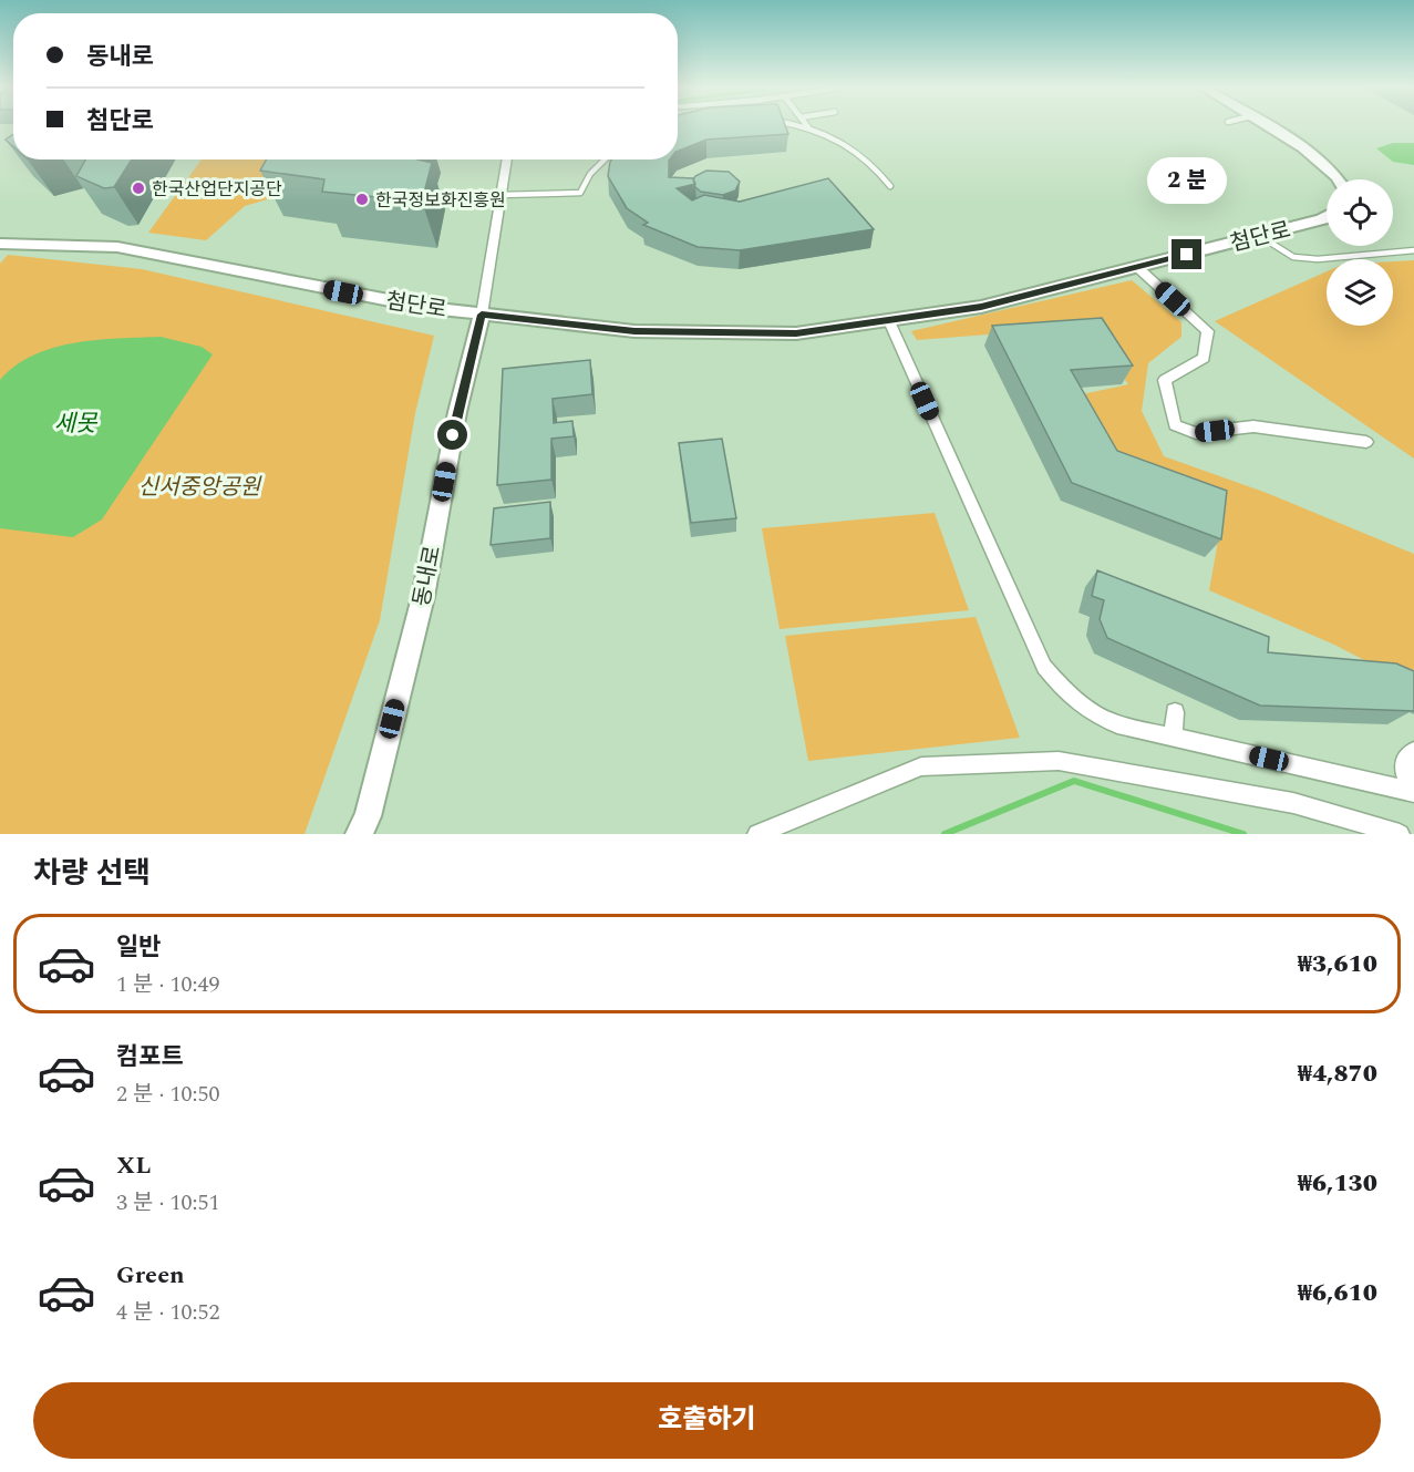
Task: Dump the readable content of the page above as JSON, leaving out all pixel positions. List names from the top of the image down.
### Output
{
  "streets": {
    "street": ["첨단로", "동내로"]
  },
  "crossings": [
    ["첨단로", "동내로"]
  ],
  "water": ["세못"],
  "parks": ["신서중앙공원"],
  "places": ["한국산업단지공단", "한국정보화진흥원"],
  "page": {
    "banner": ["동내로", "첨단로"],
    "bubble": "2 분",
    "heading": "차량 선택",
    "list": [
      {
        "name": "일반",
        "note": "1 분 · 10:49",
        "value": "₩3,610"
      },
      {
        "name": "컴포트",
        "note": "2 분 · 10:50",
        "value": "₩4,870"
      },
      {
        "name": "XL",
        "note": "3 분 · 10:51",
        "value": "₩6,130"
      },
      {
        "name": "Green",
        "note": "4 분 · 10:52",
        "value": "₩6,610"
      }
    ],
    "buttons": "호출하기"
  }
}
